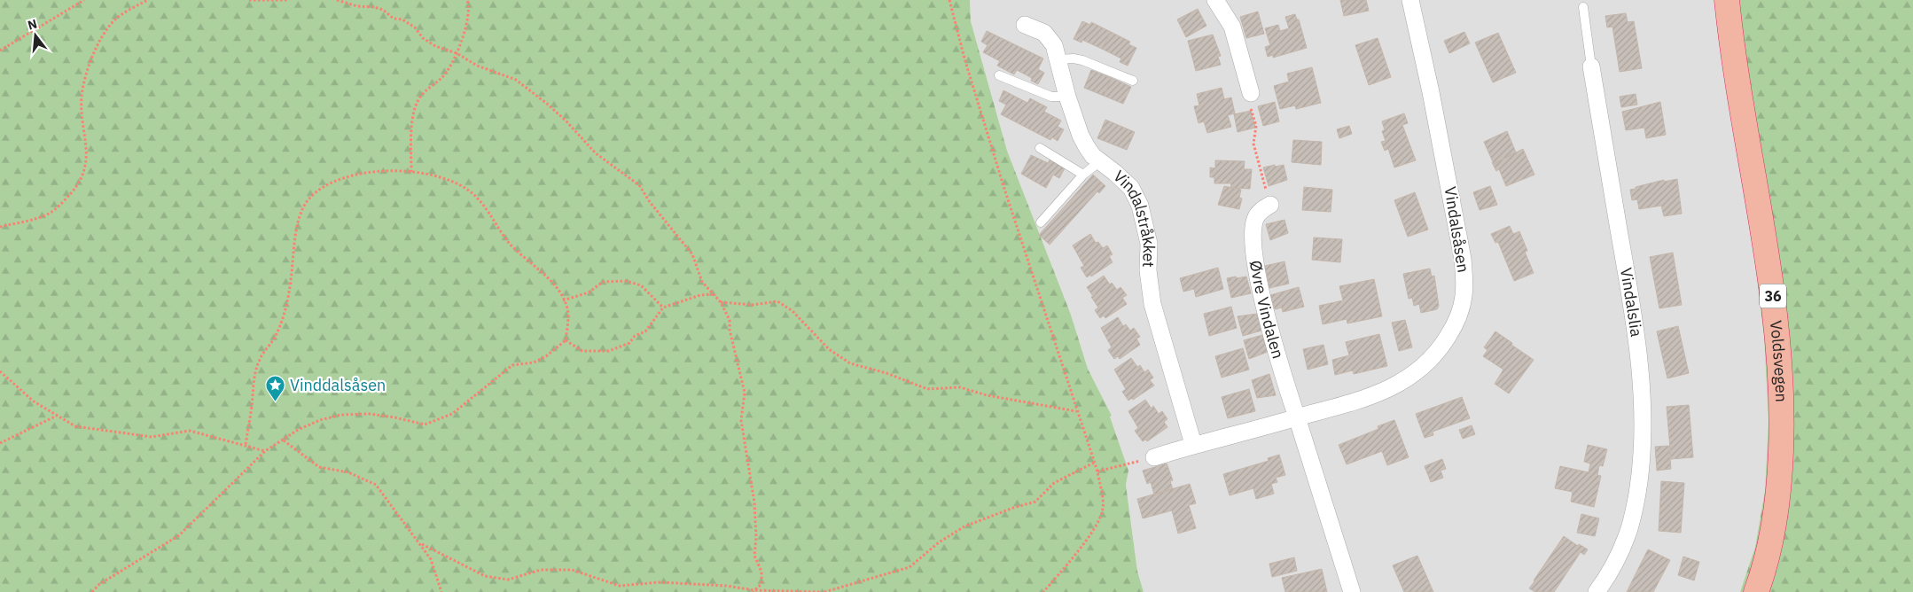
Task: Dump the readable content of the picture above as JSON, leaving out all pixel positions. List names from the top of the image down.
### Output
{
  "streets": {
    "highway": ["36", "Voldsvegen"],
    "street": [
      "Vindalstråkket",
      "Vindalsåsen",
      "Vindalslia",
      "Øvre Vindalen"
    ]
  },
  "crossings": [
    ["Vindalstråkket", "Vindalsåsen"],
    ["Vindalsåsen", "Øvre Vindalen"]
  ],
  "places": {
    "place": ["Vinddalsåsen"]
  },
  "north": "top"
}
